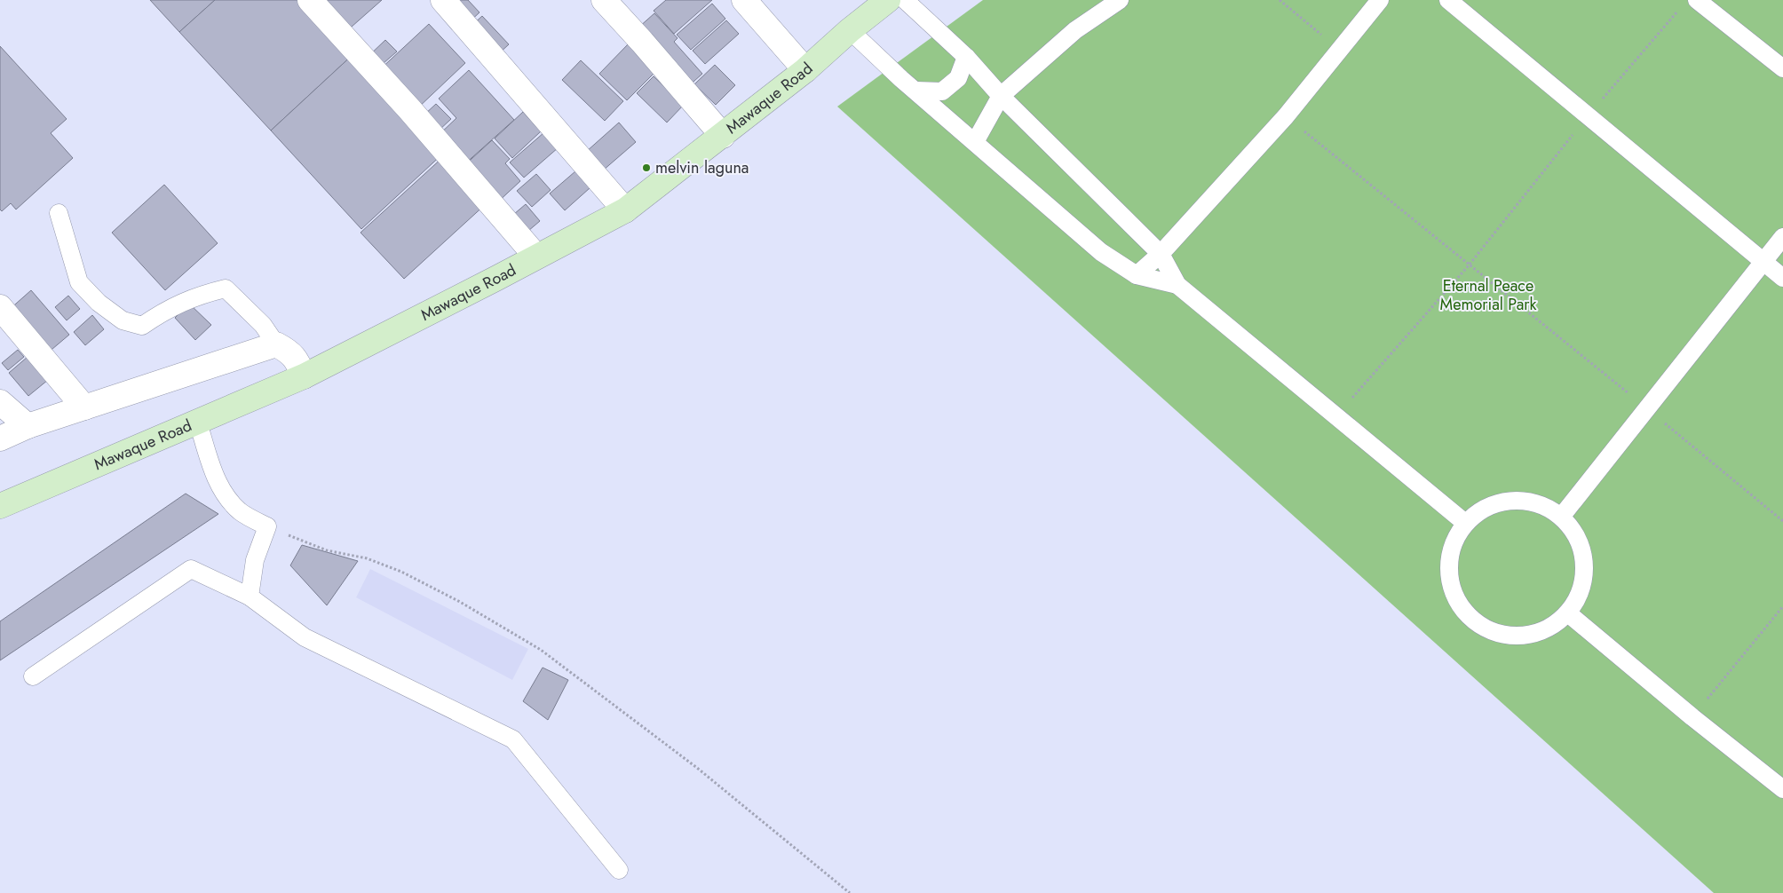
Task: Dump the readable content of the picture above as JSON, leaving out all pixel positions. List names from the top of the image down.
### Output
{
  "streets": {
    "main road": ["Mawaque Road"]
  },
  "parks": ["Eternal Peace Memorial Park"],
  "places": ["melvin laguna"]
}
